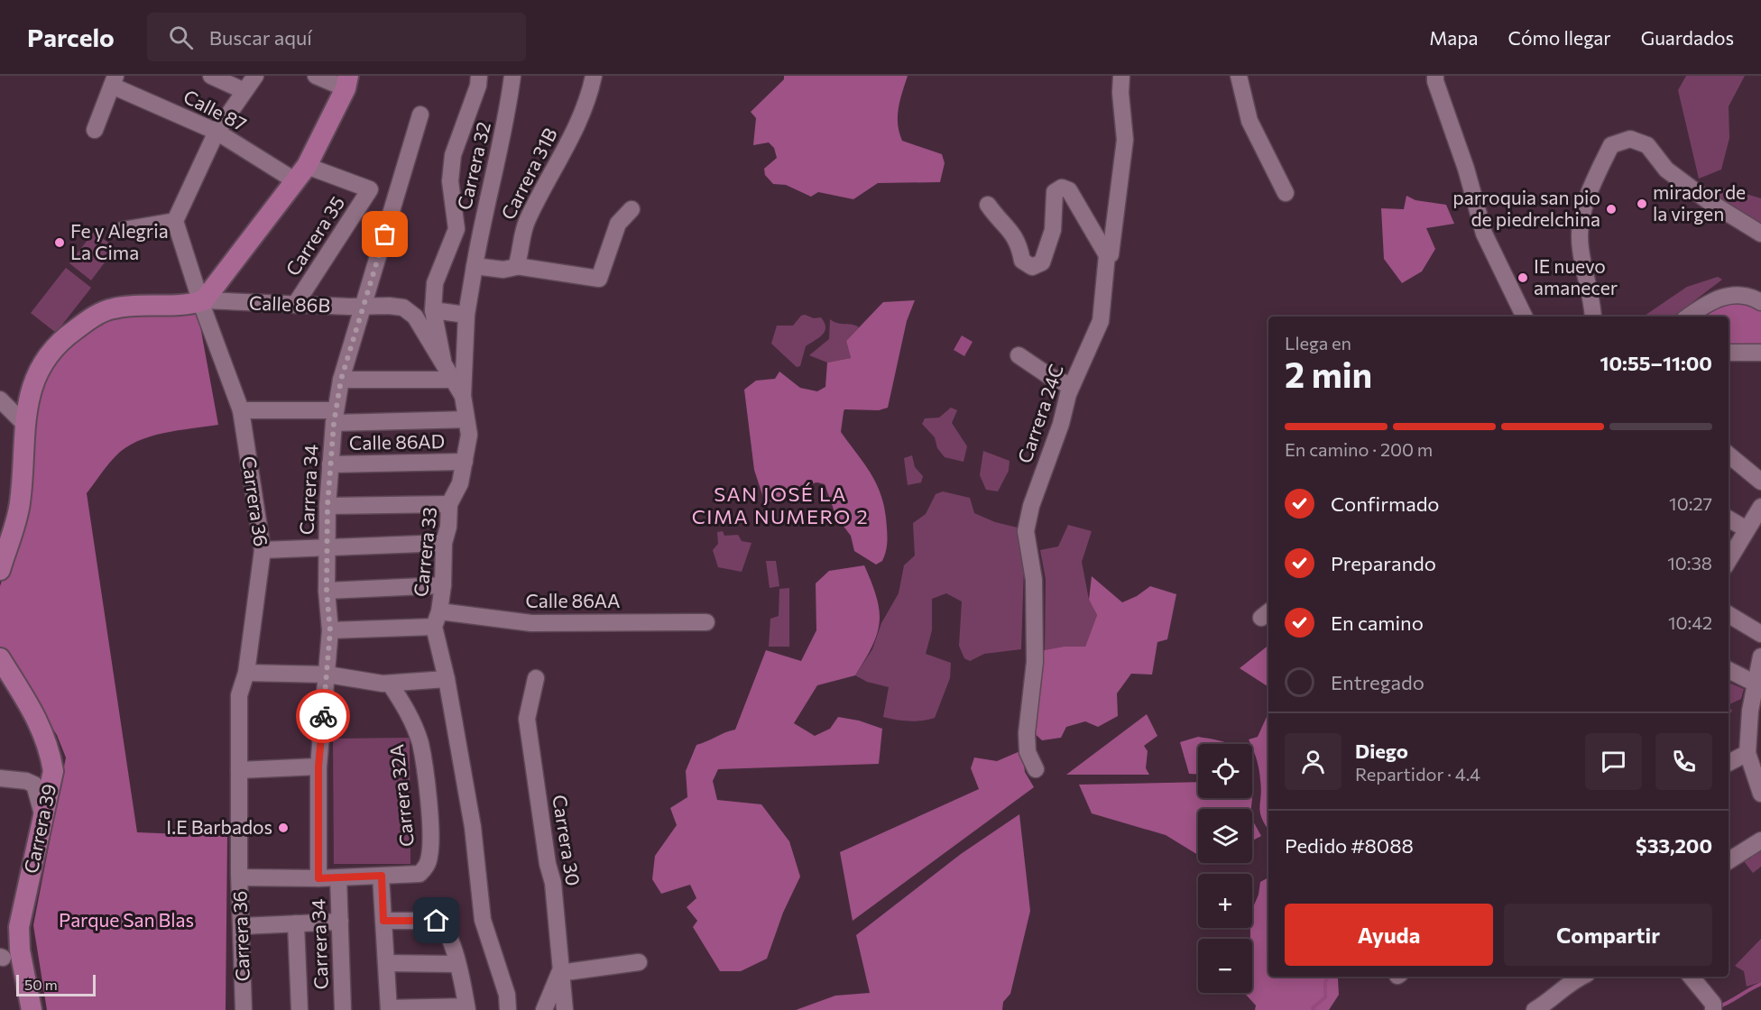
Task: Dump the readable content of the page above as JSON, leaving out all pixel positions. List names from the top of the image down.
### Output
{
  "streets": {
    "main road": ["Calle 86B", "Carrera 39"],
    "street": [
      "Calle 87",
      "Carrera 32",
      "Carrera 31B",
      "Carrera 35",
      "Carrera 24C",
      "Calle 86AD",
      "Carrera 34",
      "Carrera 36",
      "Carrera 33",
      "Calle 86AA",
      "Carrera 32A",
      "Carrera 30"
    ]
  },
  "crossings": [
    ["Calle 87", "Carrera 35"],
    ["Carrera 35", "Calle 86B"],
    ["Calle 86B", "Carrera 34"],
    ["Calle 86B", "Carrera 36"],
    ["Calle 86B", "Carrera 33"],
    ["Calle 86AD", "Carrera 34"],
    ["Calle 86AD", "Carrera 36"],
    ["Calle 86AD", "Carrera 33"],
    ["Carrera 34", "Calle 86AA"],
    ["Carrera 33", "Calle 86AA"]
  ],
  "districts": ["SAN JOSÉ LA CIMA NUMERO 2"],
  "parks": ["Parque San Blas"],
  "places": [
    "mirador de la virgen",
    "parroquia san pio de piedrelchina",
    "Fe y Alegria La Cima",
    "IE nuevo amanecer",
    "I.E Barbados"
  ],
  "scale_bar": "50 m",
  "page": {
    "header": "Parcelo",
    "search": "Buscar aquí",
    "nav": ["Mapa", "Cómo llegar", "Guardados"],
    "heading": ["2 min", "Llega en", "10:55–11:00"],
    "panel": [
      "Diego",
      "Repartidor · 4.4",
      "Pedido #8088",
      "$33,200"
    ],
    "bar": "En camino · 200 m",
    "list": [
      ["Confirmado", "10:27"],
      ["Preparando", "10:38"],
      ["En camino", "10:42"],
      "Entregado"
    ],
    "map_buttons": ["+", "−"],
    "buttons": ["Ayuda", "Compartir"],
    "scale": "50 m"
  }
}
